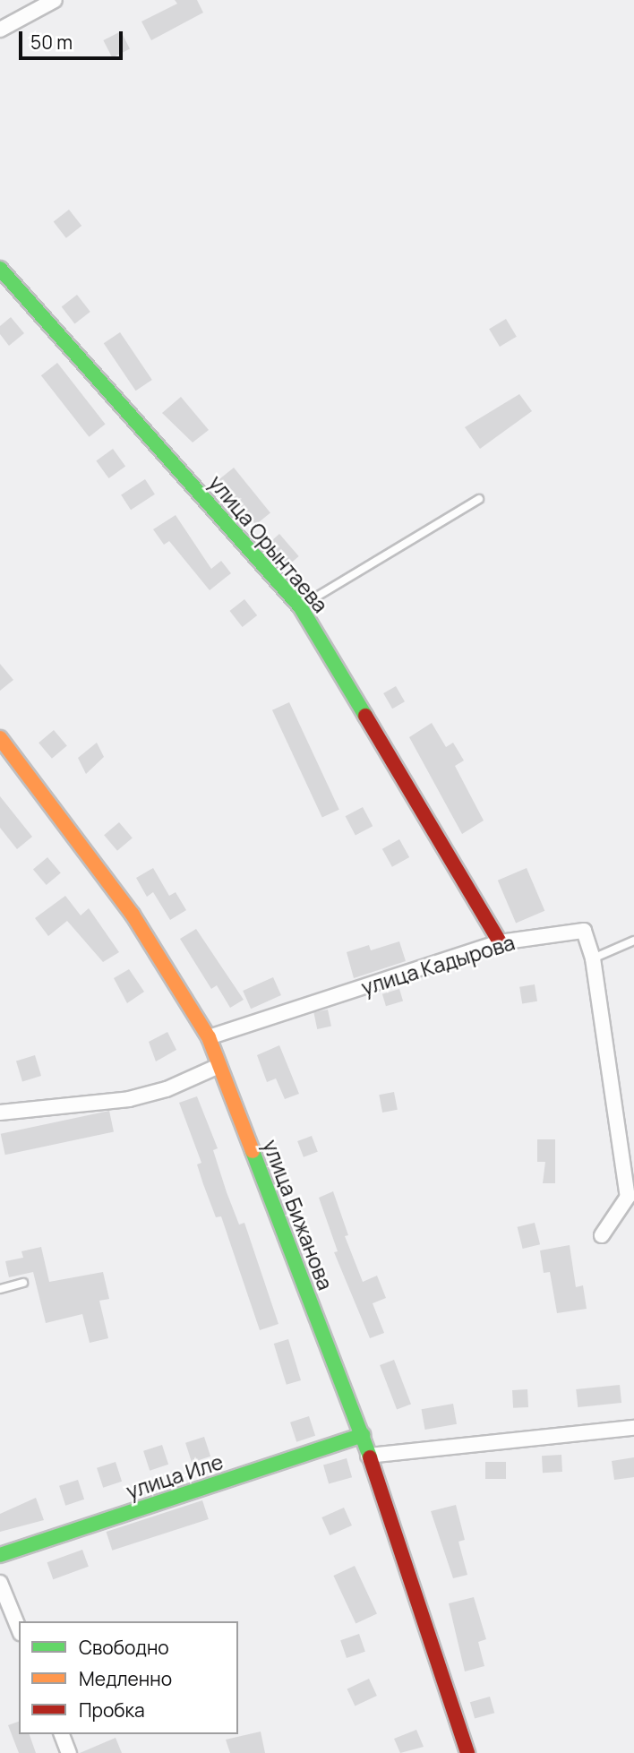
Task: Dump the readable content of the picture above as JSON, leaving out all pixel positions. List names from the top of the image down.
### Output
{
  "streets": {
    "street": [
      "улица Орынтаева",
      "улица Кадырова",
      "улица Бижанова",
      "улица Иле"
    ]
  },
  "crossings": [
    ["улица Орынтаева", "улица Кадырова"],
    ["улица Кадырова", "улица Бижанова"],
    ["улица Бижанова", "улица Иле"]
  ],
  "legend": ["Свободно", "Медленно", "Пробка"],
  "scale_bar": "50 m"
}
